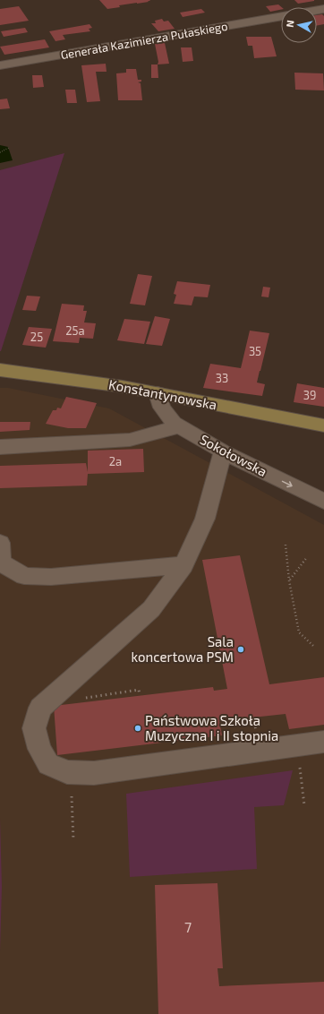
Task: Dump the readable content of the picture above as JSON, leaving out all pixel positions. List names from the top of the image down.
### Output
{
  "streets": {
    "main road": ["Konstantynowska"],
    "street": ["Generała Kazimierza Pułaskiego", "Sokołowska"]
  },
  "crossings": [
    ["Konstantynowska", "Sokołowska"]
  ],
  "one_way": ["Sokołowska"],
  "places": ["Sala koncertowa PSM", "Państwowa Szkoła Muzyczna I i II stopnia"],
  "house_numbers": [
    "25a",
    "25",
    "35",
    "33",
    "39",
    "2a",
    "7"
  ],
  "north": "left"
}
